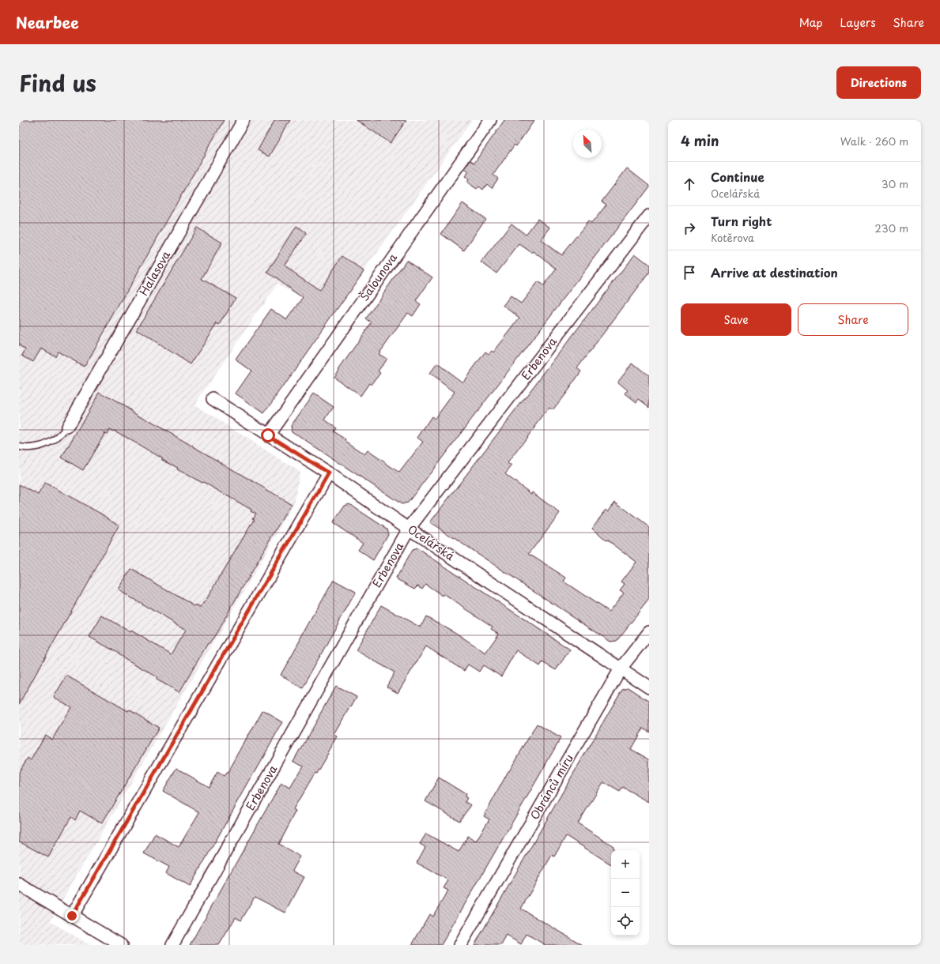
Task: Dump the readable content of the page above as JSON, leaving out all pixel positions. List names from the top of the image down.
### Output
{
  "streets": {
    "street": [
      "Halasova",
      "Šalounova",
      "Erbenova",
      "Ocelářská",
      "Obránců míru"
    ]
  },
  "crossings": [
    ["Šalounova", "Ocelářská"],
    ["Erbenova", "Ocelářská"],
    ["Ocelářská", "Obránců míru"]
  ],
  "north": "top left",
  "page": {
    "header": "Nearbee",
    "nav": ["Map", "Layers", "Share"],
    "title": "Find us",
    "buttons": [
      "Directions",
      ["Save", "Share"]
    ],
    "heading": ["4 min", "Walk · 260 m"],
    "list": [
      ["Continue", "Ocelářská", "30 m"],
      ["Turn right", "Kotěrova", "230 m"],
      "Arrive at destination"
    ],
    "map_buttons": ["+", "−"]
  }
}
